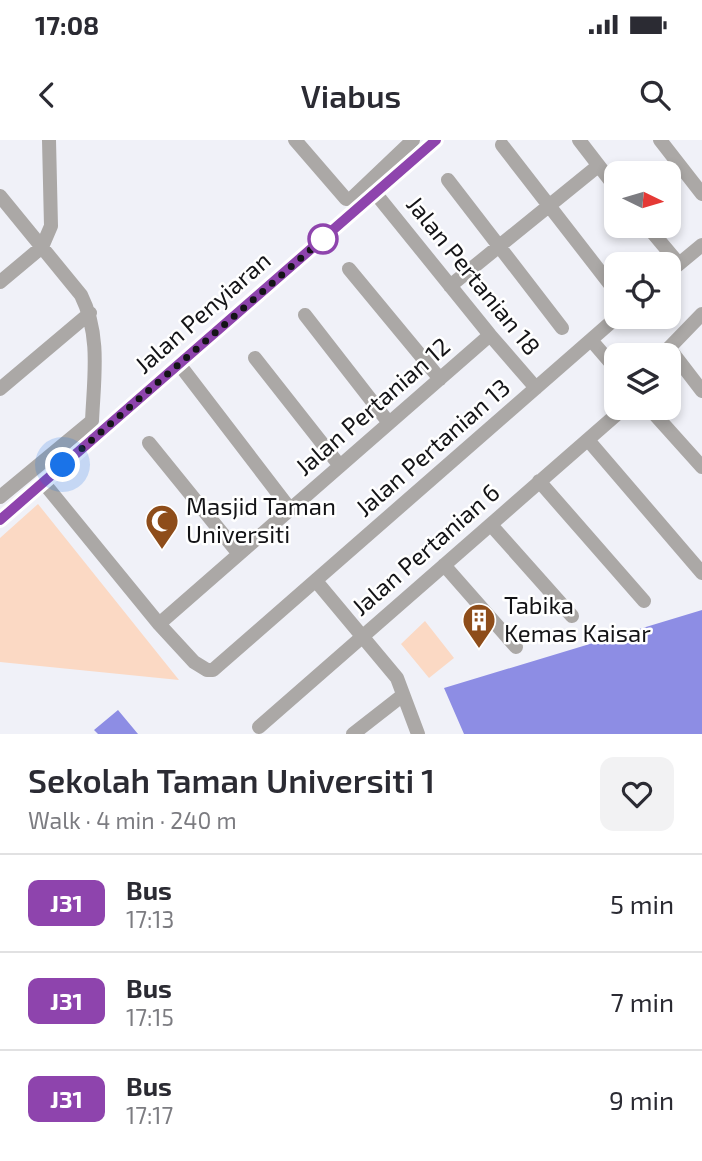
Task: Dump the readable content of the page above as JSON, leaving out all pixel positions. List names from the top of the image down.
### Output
{
  "streets": {
    "street": [
      "Jalan Pertanian 18",
      "Jalan Penyiaran",
      "Jalan Pertanian 12",
      "Jalan Pertanian 13",
      "Jalan Pertanian 6"
    ]
  },
  "crossings": [
    ["Jalan Pertanian 18", "Jalan Penyiaran"],
    ["Jalan Pertanian 18", "Jalan Pertanian 12"],
    ["Jalan Pertanian 18", "Jalan Pertanian 13"],
    ["Jalan Penyiaran", "Jalan Pertanian 13"],
    ["Jalan Pertanian 12", "Jalan Pertanian 13"]
  ],
  "places": {
    "mosque": ["Masjid Taman Universiti"],
    "building": ["Tabika Kemas Kaisar"]
  },
  "lines": ["bus line J31"],
  "north": "right",
  "page": {
    "status": "17:08",
    "header": "Viabus",
    "heading": ["Sekolah Taman Universiti 1", "Walk · 4 min · 240 m"],
    "list": [
      {
        "mark": "J31",
        "name": "Bus",
        "note": "17:13",
        "value": "5 min"
      },
      {
        "mark": "J31",
        "name": "Bus",
        "note": "17:15",
        "value": "7 min"
      },
      {
        "mark": "J31",
        "name": "Bus",
        "note": "17:17",
        "value": "9 min"
      }
    ]
  }
}
